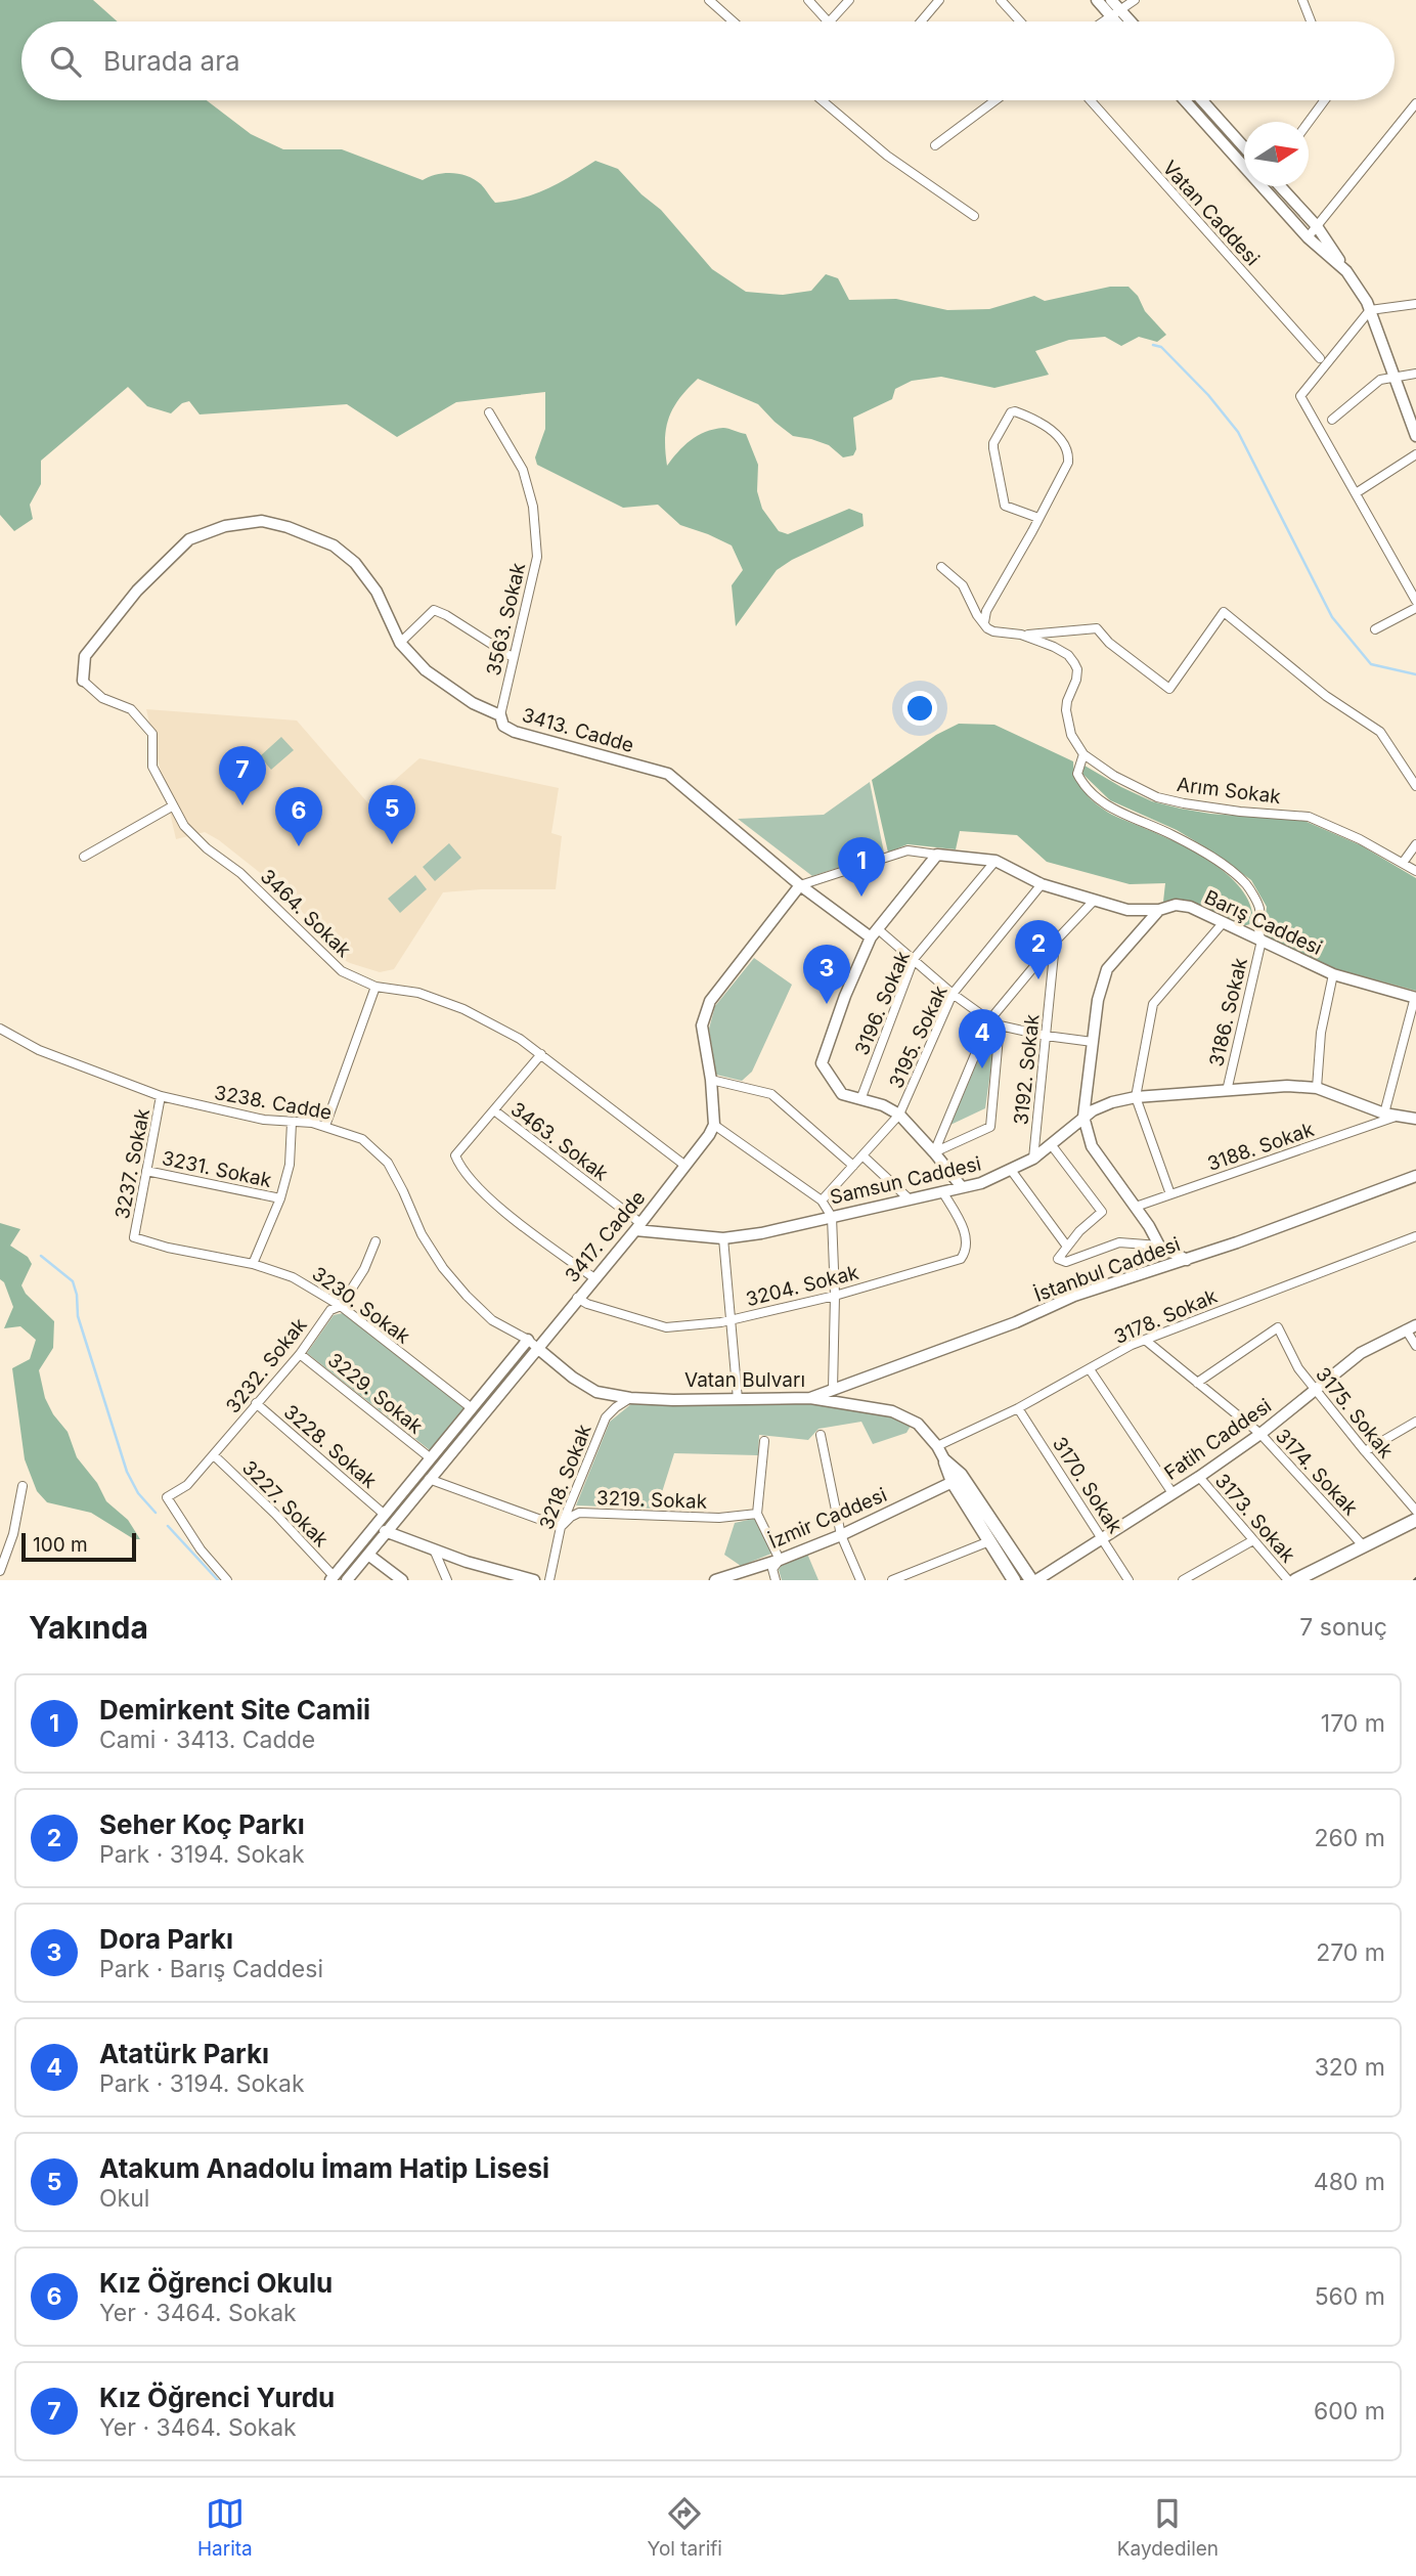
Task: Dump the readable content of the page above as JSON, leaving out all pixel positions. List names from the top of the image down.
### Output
{
  "streets": {
    "main road": ["Vatan Bulvarı"],
    "street": [
      "Vatan Caddesi",
      "3563. Sokak",
      "3413. Cadde",
      "Arım Sokak",
      "3464. Sokak",
      "Barış Caddesi",
      "3196. Sokak",
      "3186. Sokak",
      "3195. Sokak",
      "3192. Sokak",
      "3238. Cadde",
      "3463. Sokak",
      "3188. Sokak",
      "3237. Sokak",
      "3231. Sokak",
      "Samsun Caddesi",
      "3417. Cadde",
      "İstanbul Caddesi",
      "3204. Sokak",
      "3230. Sokak",
      "3178. Sokak",
      "3232. Sokak",
      "3229. Sokak",
      "3175. Sokak",
      "Fatih Caddesi",
      "3228. Sokak",
      "3174. Sokak",
      "3218. Sokak",
      "3170. Sokak",
      "3219. Sokak",
      "3227. Sokak",
      "İzmir Caddesi",
      "3173. Sokak"
    ]
  },
  "crossings": [
    ["3563. Sokak", "3413. Cadde"],
    ["3413. Cadde", "3464. Sokak"],
    ["3464. Sokak", "3417. Cadde"],
    ["Barış Caddesi", "3196. Sokak"],
    ["Barış Caddesi", "3186. Sokak"],
    ["Barış Caddesi", "3195. Sokak"],
    ["3186. Sokak", "Samsun Caddesi"],
    ["3192. Sokak", "Samsun Caddesi"],
    ["3238. Cadde", "3237. Sokak"],
    ["3238. Cadde", "3417. Cadde"],
    ["3238. Cadde", "Vatan Bulvarı"],
    ["3463. Sokak", "Samsun Caddesi"],
    ["3463. Sokak", "3417. Cadde"],
    ["3188. Sokak", "Samsun Caddesi"],
    ["3237. Sokak", "3231. Sokak"],
    ["3237. Sokak", "3230. Sokak"],
    ["Samsun Caddesi", "3417. Cadde"],
    ["Samsun Caddesi", "3204. Sokak"],
    ["3417. Cadde", "3204. Sokak"],
    ["3417. Cadde", "Vatan Bulvarı"],
    ["İstanbul Caddesi", "Vatan Bulvarı"],
    ["3230. Sokak", "3232. Sokak"],
    ["3178. Sokak", "Vatan Bulvarı"],
    ["3178. Sokak", "3174. Sokak"],
    ["3178. Sokak", "3170. Sokak"],
    ["3232. Sokak", "3229. Sokak"],
    ["3232. Sokak", "3228. Sokak"],
    ["3232. Sokak", "3227. Sokak"],
    ["Vatan Bulvarı", "Fatih Caddesi"],
    ["Vatan Bulvarı", "3218. Sokak"],
    ["Vatan Bulvarı", "İzmir Caddesi"],
    ["3175. Sokak", "Fatih Caddesi"],
    ["3175. Sokak", "3174. Sokak"],
    ["Fatih Caddesi", "3174. Sokak"],
    ["Fatih Caddesi", "3170. Sokak"],
    ["Fatih Caddesi", "3173. Sokak"],
    ["3218. Sokak", "3219. Sokak"]
  ],
  "scale_bar": "100 m",
  "north": "right",
  "page": {
    "search": "Burada ara",
    "pins": [
      "7",
      "5",
      "6",
      "1",
      "2",
      "3",
      "4"
    ],
    "scale": "100 m",
    "heading": ["Yakında", "7 sonuç"],
    "list": [
      {
        "mark": "1",
        "name": "Demirkent Site Camii",
        "note": "Cami · 3413. Cadde",
        "value": "170 m"
      },
      {
        "mark": "2",
        "name": "Seher Koç Parkı",
        "note": "Park · 3194. Sokak",
        "value": "260 m"
      },
      {
        "mark": "3",
        "name": "Dora Parkı",
        "note": "Park · Barış Caddesi",
        "value": "270 m"
      },
      {
        "mark": "4",
        "name": "Atatürk Parkı",
        "note": "Park · 3194. Sokak",
        "value": "320 m"
      },
      {
        "mark": "5",
        "name": "Atakum Anadolu İmam Hatip Lisesi",
        "note": "Okul",
        "value": "480 m"
      },
      {
        "mark": "6",
        "name": "Kız Öğrenci Okulu",
        "note": "Yer · 3464. Sokak",
        "value": "560 m"
      },
      {
        "mark": "7",
        "name": "Kız Öğrenci Yurdu",
        "note": "Yer · 3464. Sokak",
        "value": "600 m"
      }
    ],
    "nav": ["Harita", "Yol tarifi", "Kaydedilen"]
  }
}
